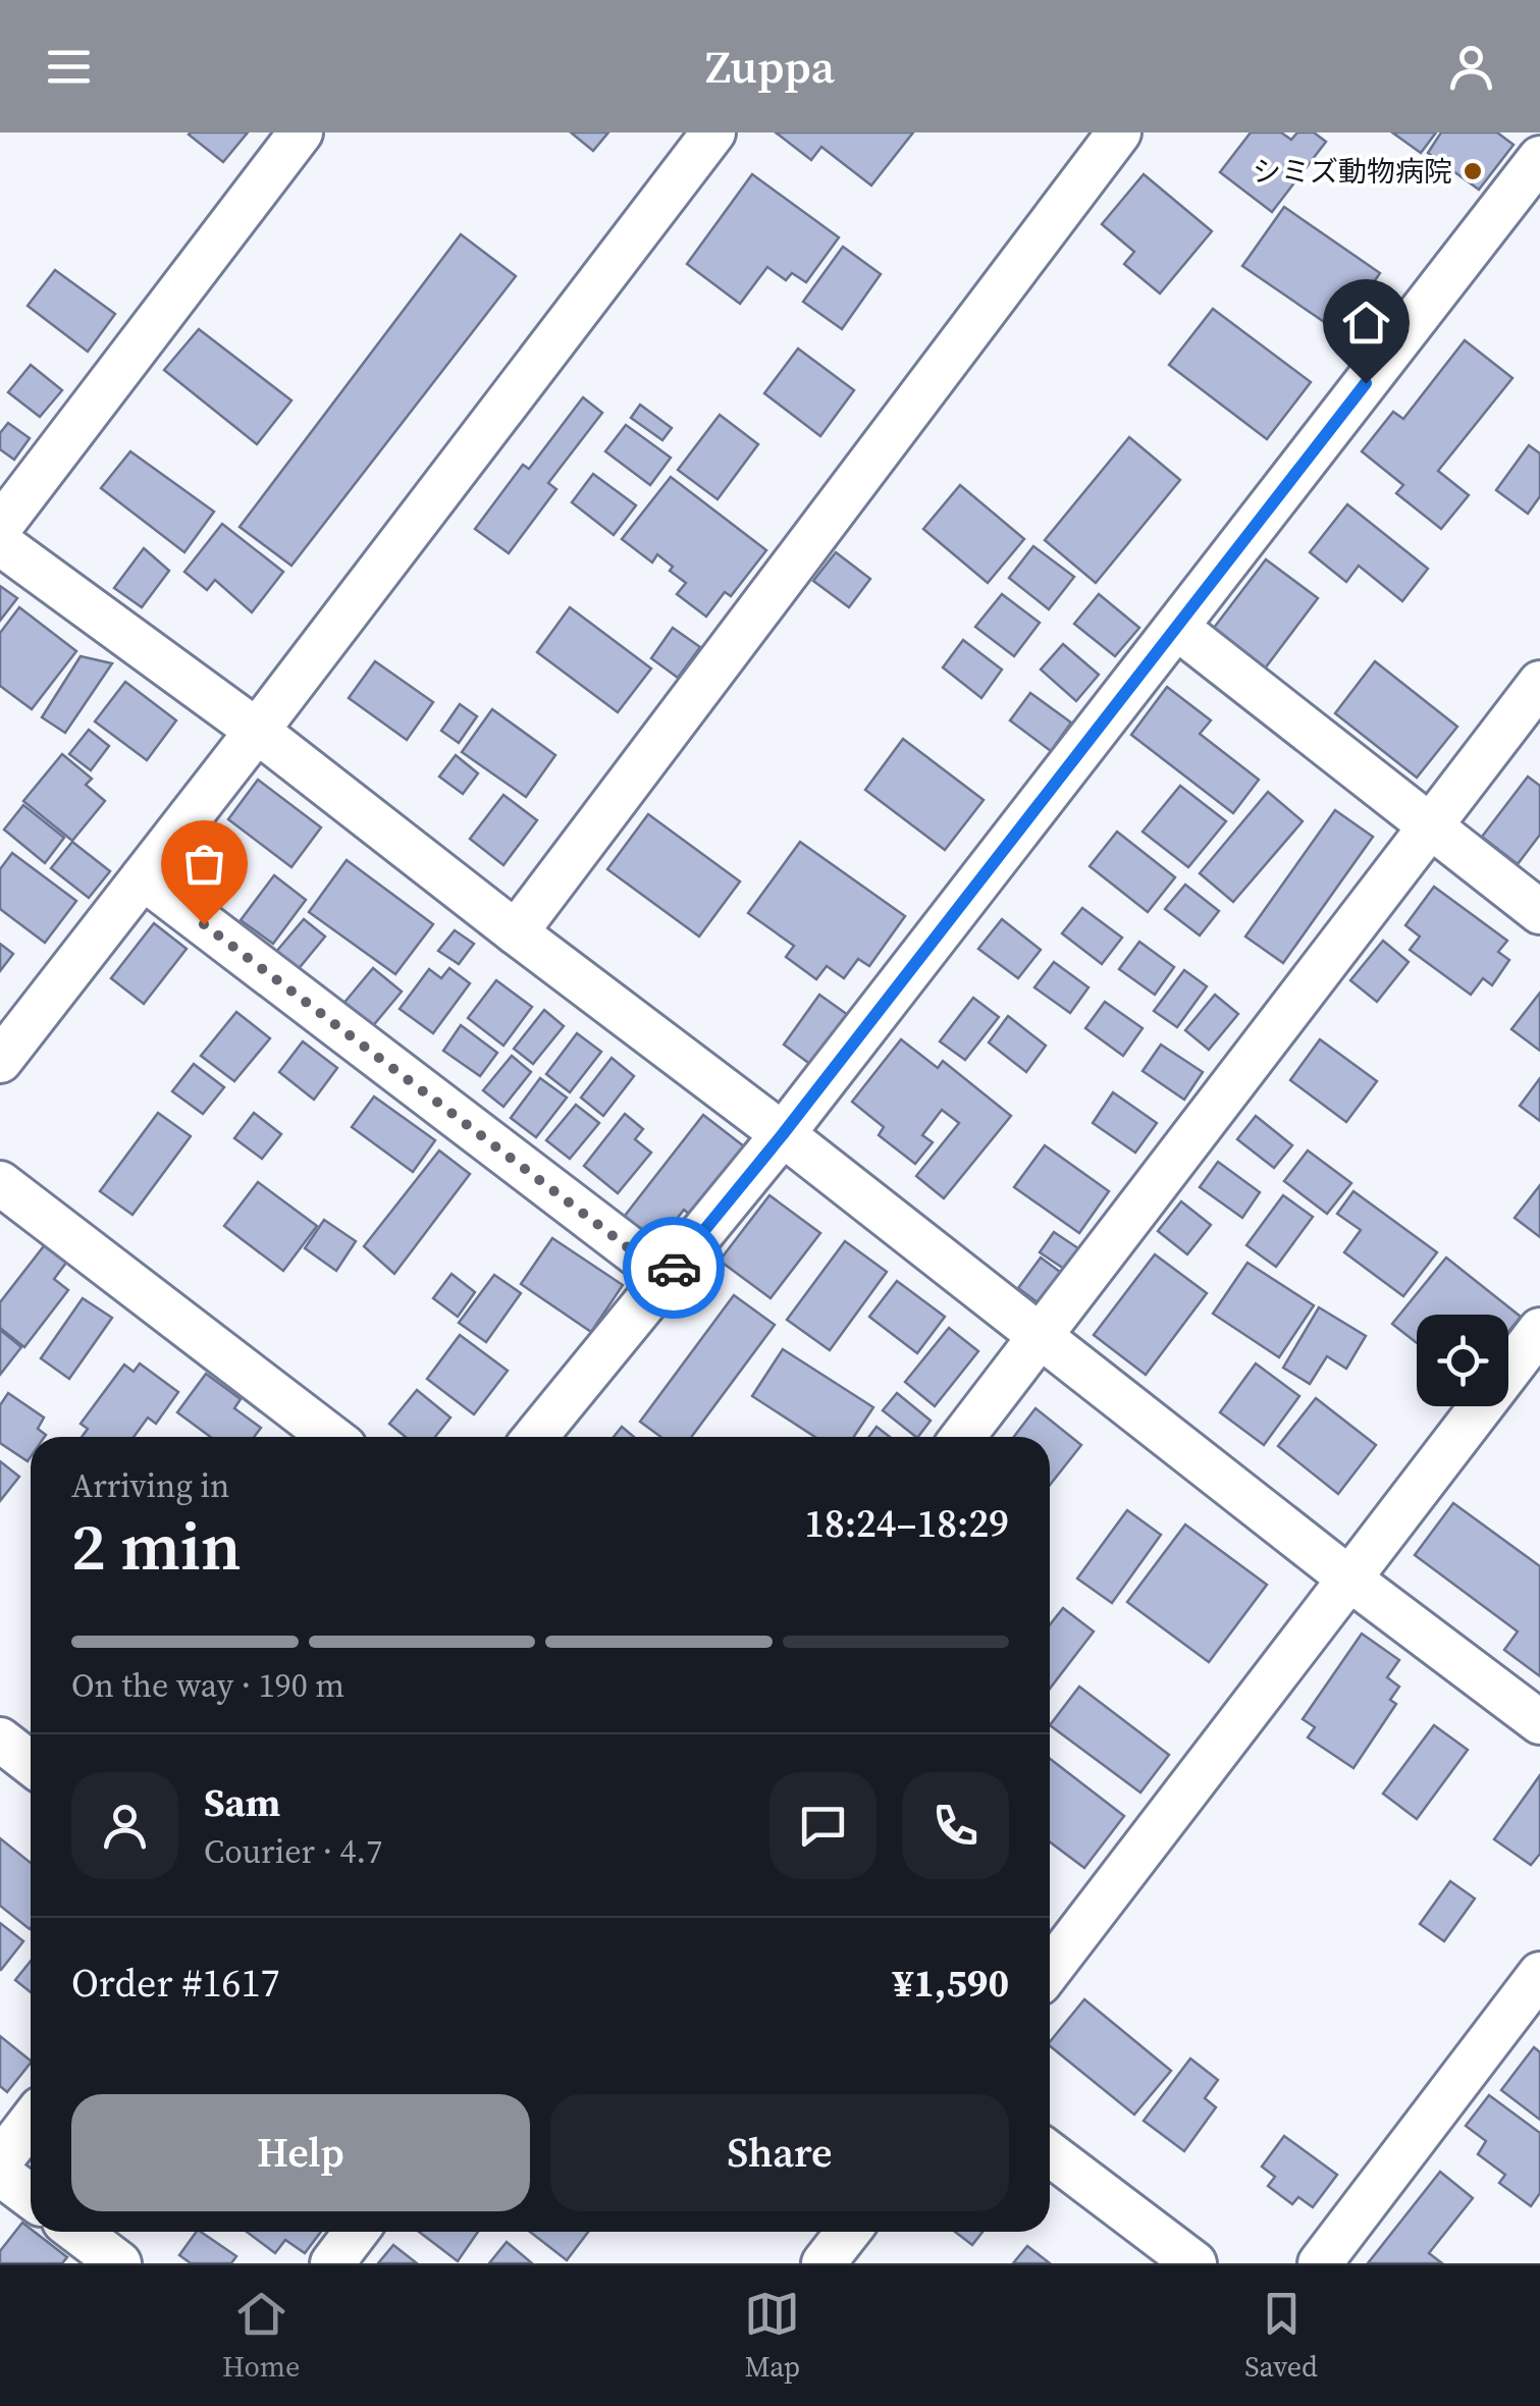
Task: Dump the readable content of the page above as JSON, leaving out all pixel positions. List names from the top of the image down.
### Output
{
  "places": ["シミズ動物病院"],
  "page": {
    "header": "Zuppa",
    "heading": ["2 min", "Arriving in", "18:24–18:29"],
    "panel": [
      "Sam",
      "Courier · 4.7",
      "Order #1617",
      "¥1,590"
    ],
    "bar": "On the way · 190 m",
    "buttons": ["Help", "Share"],
    "tabs": ["Home", "Map", "Saved"]
  }
}
